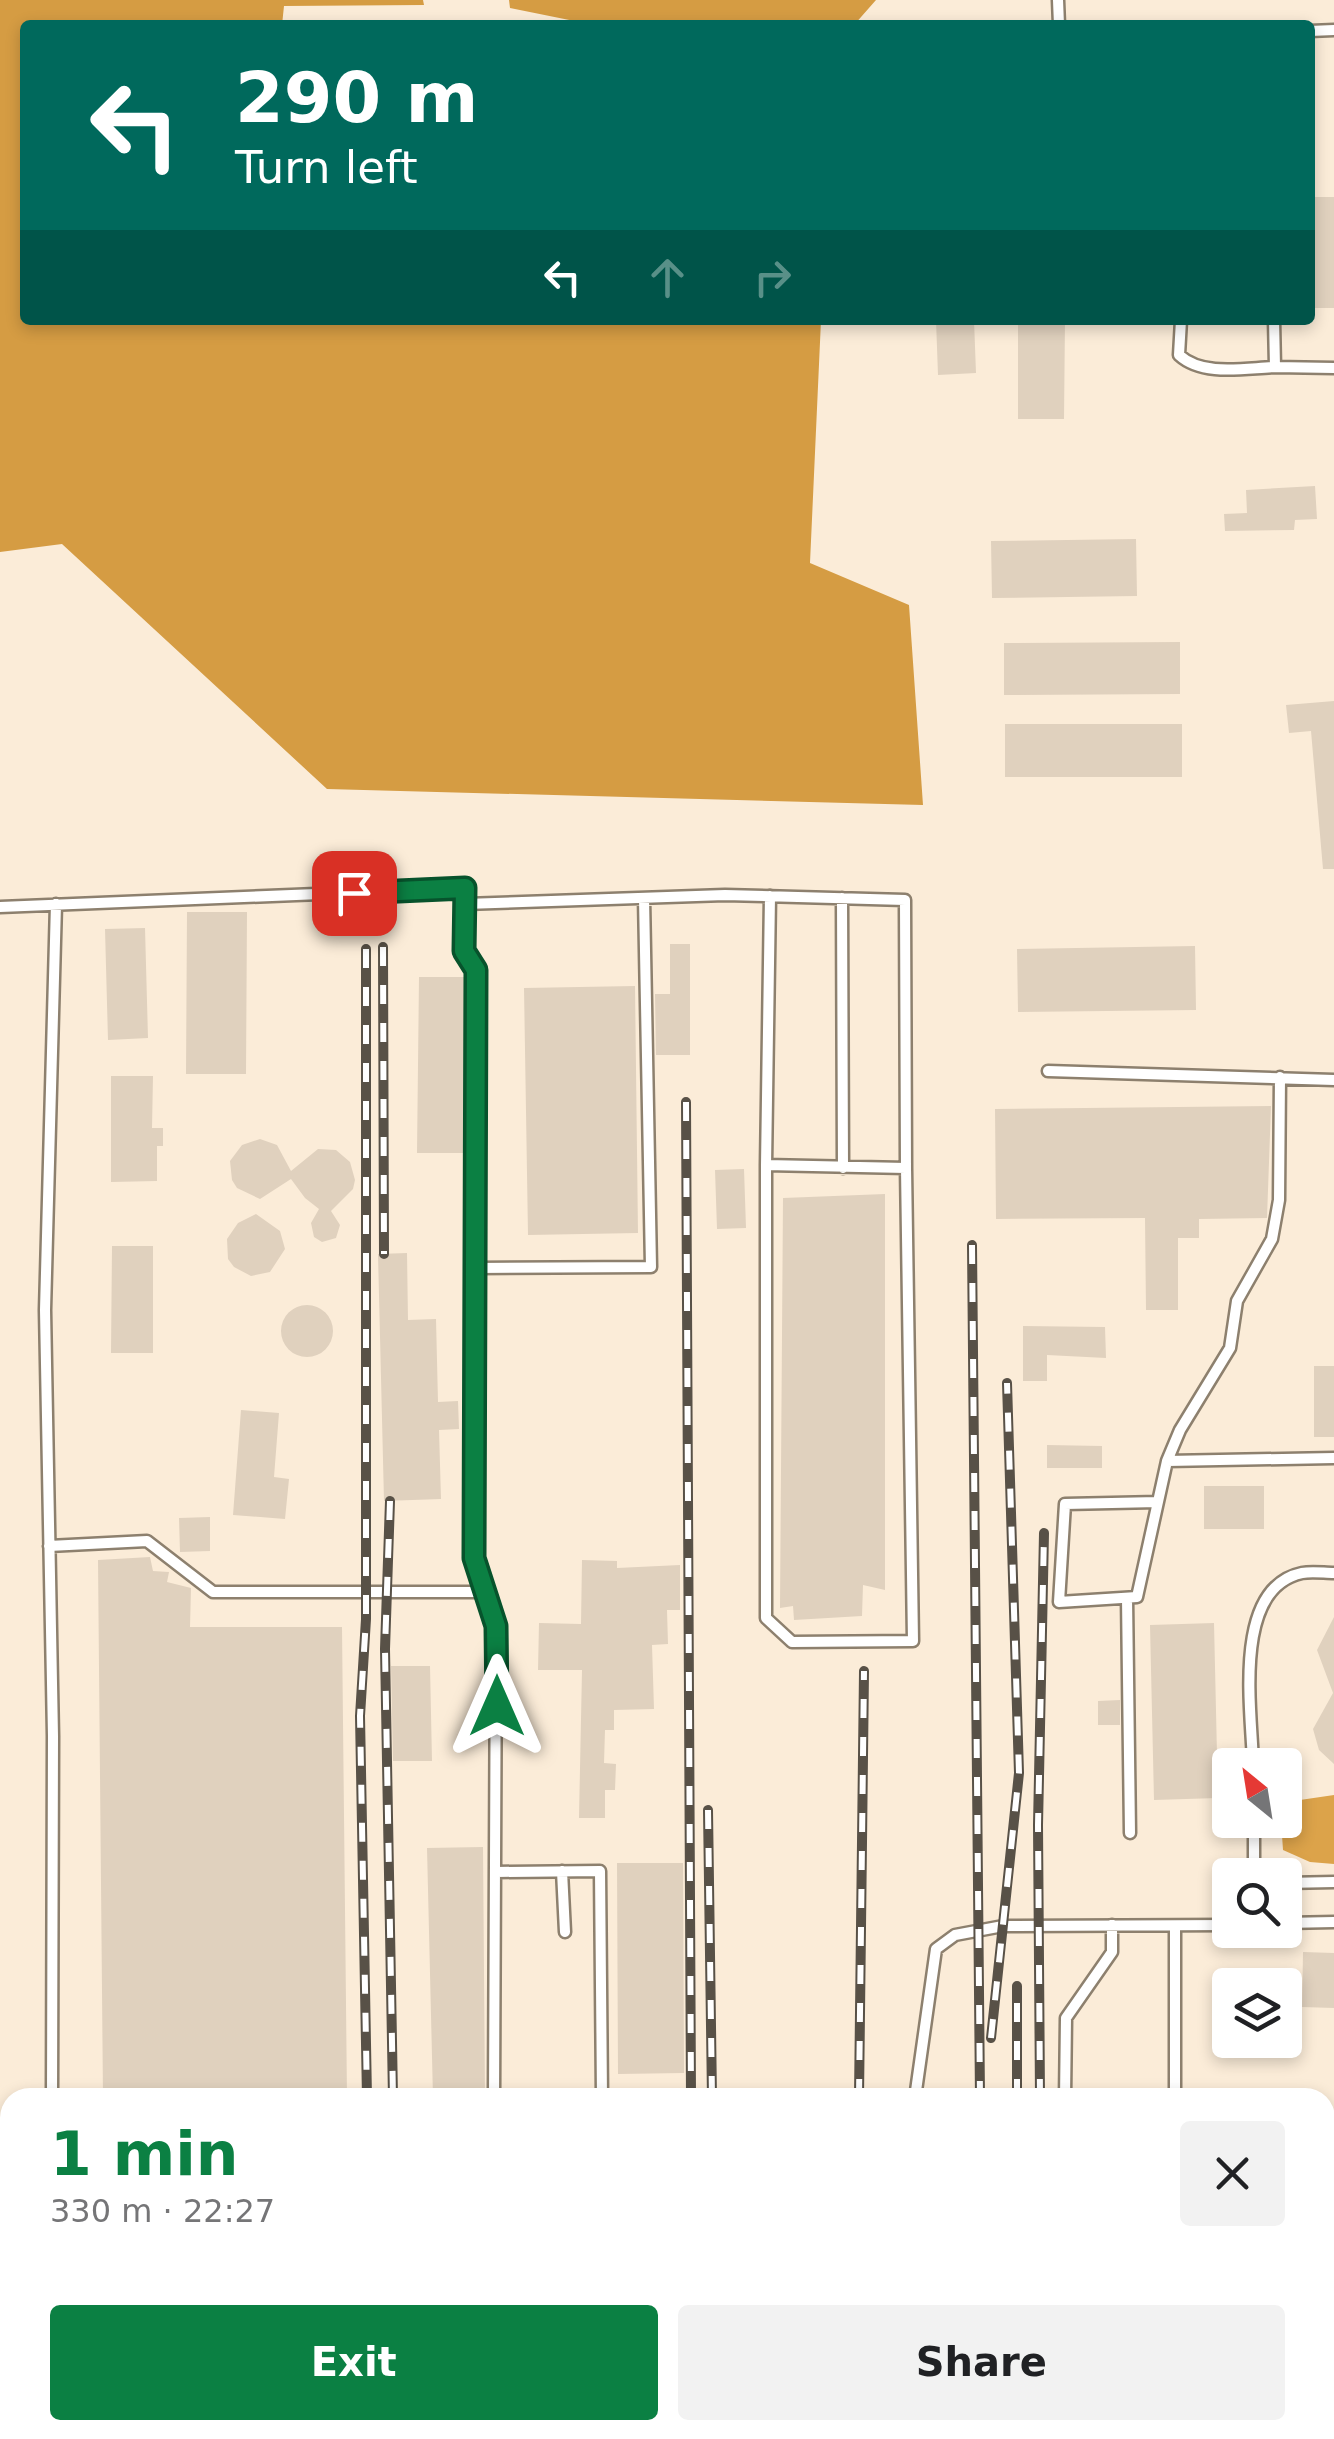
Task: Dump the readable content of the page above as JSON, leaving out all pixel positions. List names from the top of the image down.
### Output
{
  "north": "top left",
  "page": {
    "turn": ["290 m", "Turn left"],
    "heading": ["1 min", "330 m · 22:27"],
    "buttons": ["Exit", "Share"]
  }
}
